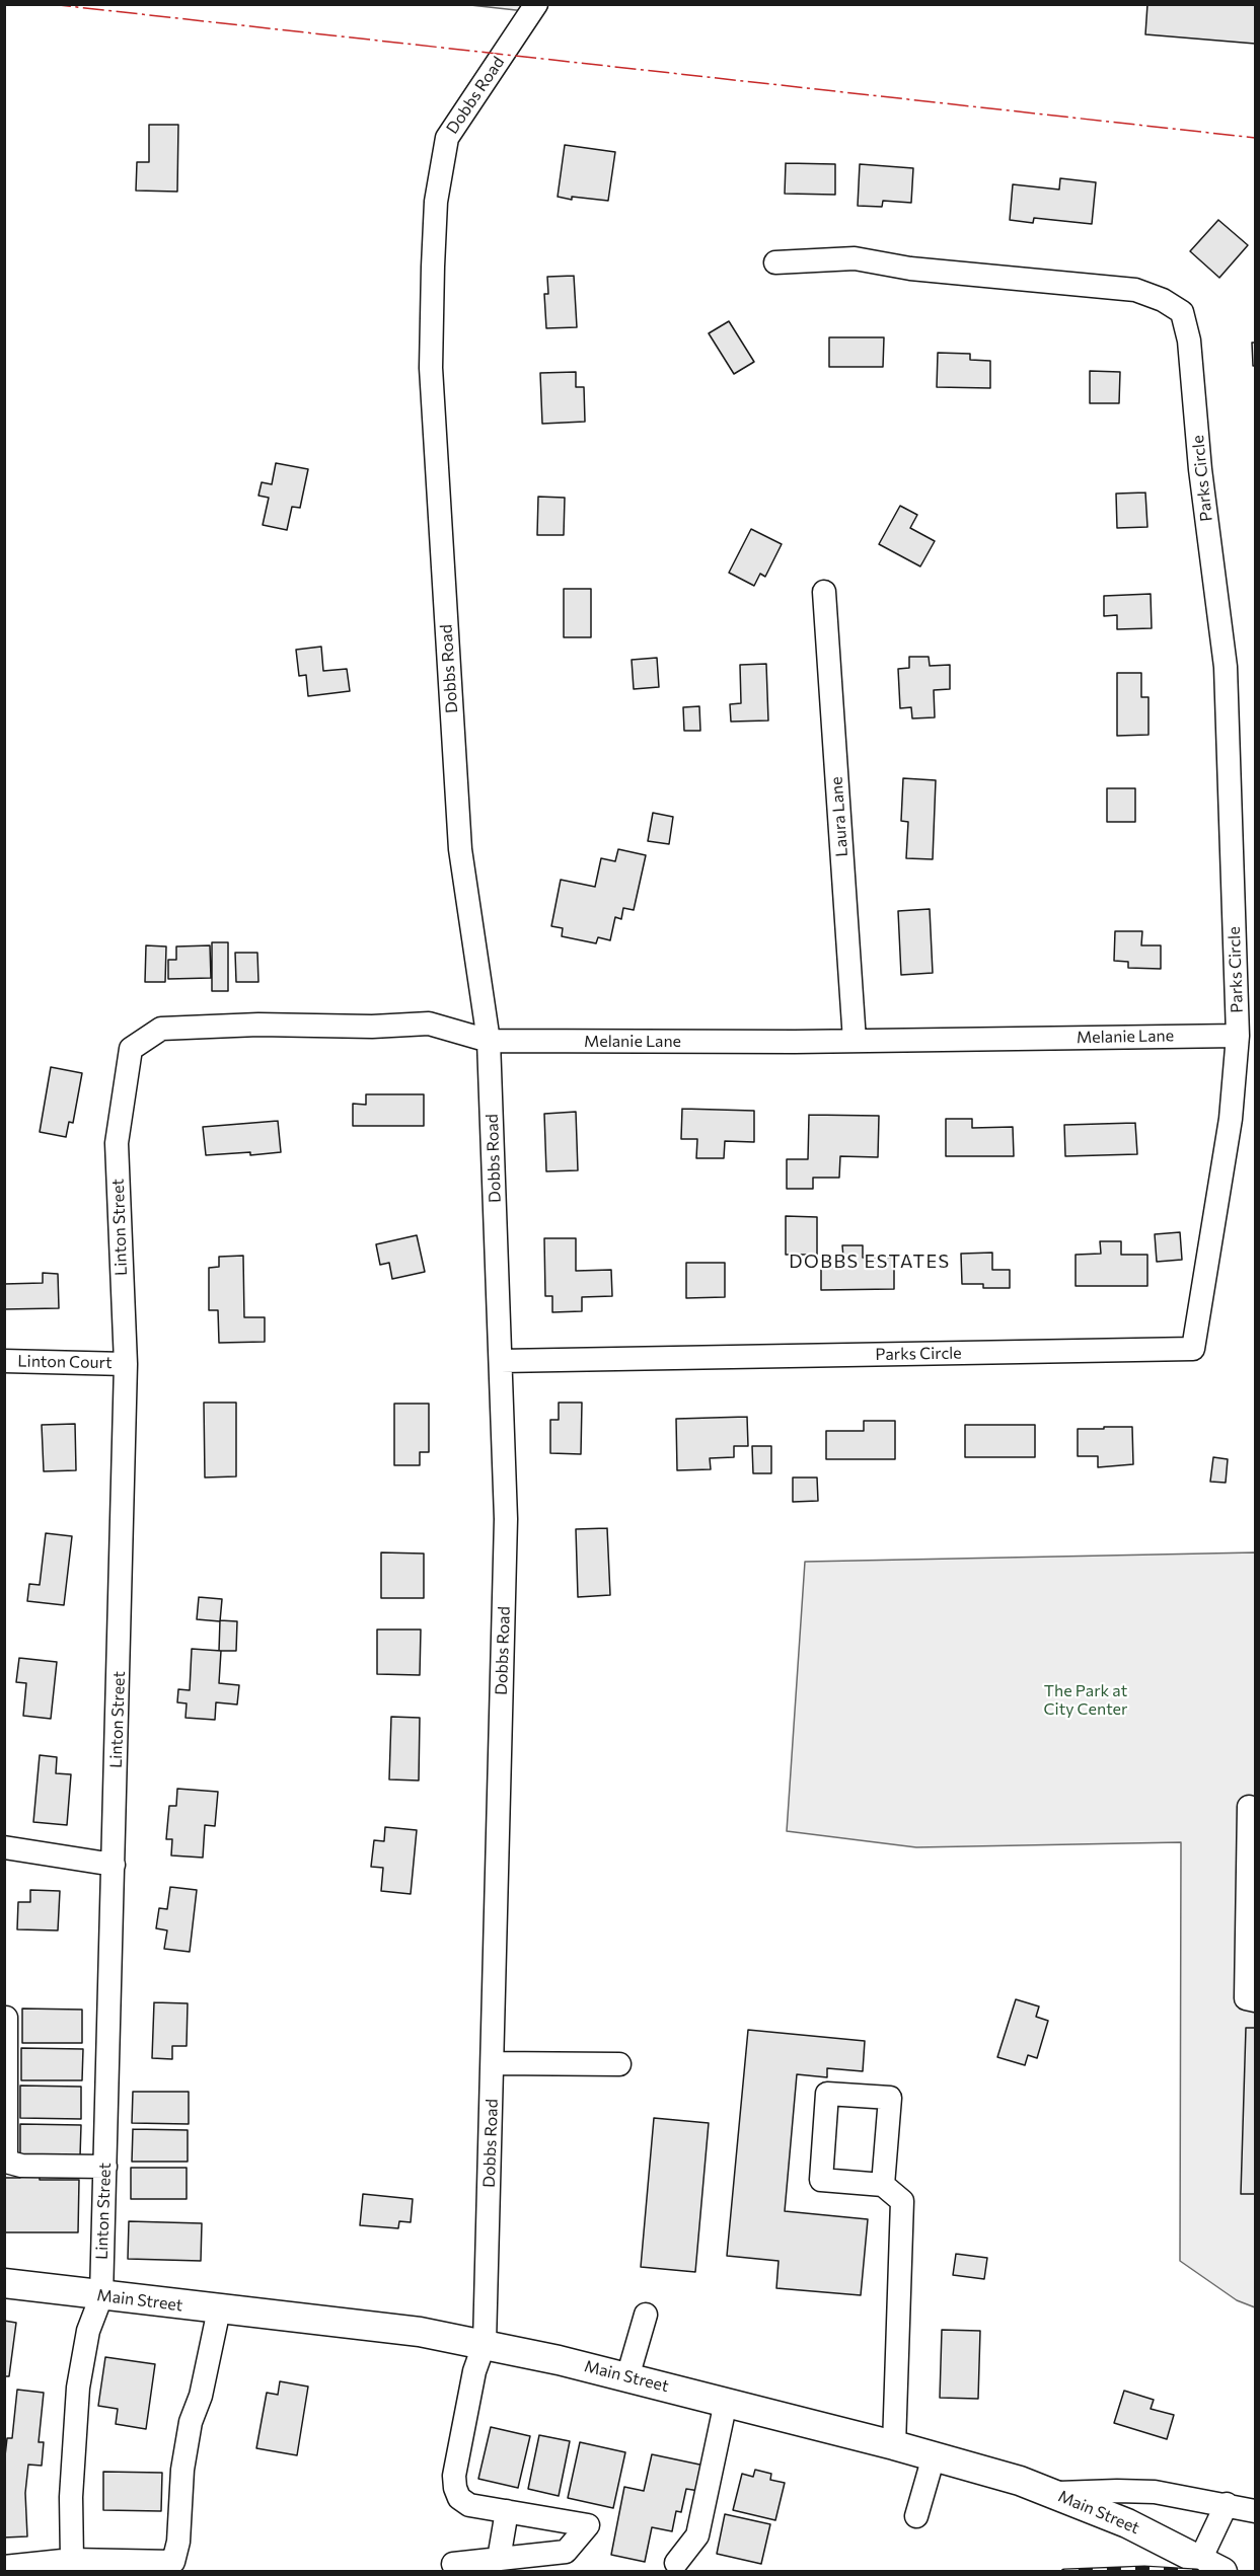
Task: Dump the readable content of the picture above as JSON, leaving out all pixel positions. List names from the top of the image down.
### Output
{
  "streets": {
    "main road": ["Main Street"],
    "street": [
      "Dobbs Road",
      "Parks Circle",
      "Laura Lane",
      "Melanie Lane",
      "Linton Street",
      "Linton Court"
    ]
  },
  "crossings": [
    ["Dobbs Road", "Parks Circle"],
    ["Dobbs Road", "Melanie Lane"],
    ["Dobbs Road", "Main Street"],
    ["Parks Circle", "Melanie Lane"],
    ["Laura Lane", "Melanie Lane"],
    ["Melanie Lane", "Linton Street"],
    ["Linton Street", "Linton Court"],
    ["Linton Street", "Main Street"]
  ],
  "districts": ["DOBBS ESTATES"],
  "parks": ["The Park at City Center"]
}
